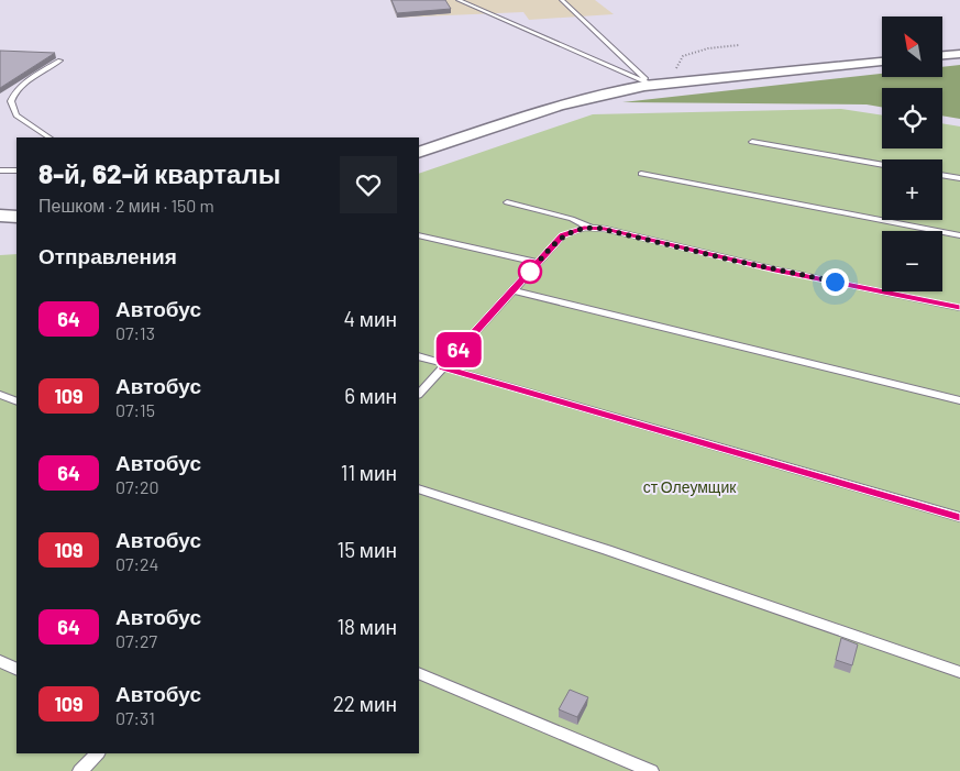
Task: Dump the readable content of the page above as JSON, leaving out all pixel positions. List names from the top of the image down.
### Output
{
  "parks": ["ст Олеумщик"],
  "lines": ["bus line 64"],
  "north": "top left",
  "page": {
    "on_map": "64",
    "map_buttons": ["+", "−"],
    "heading": [
      ["8-й, 62-й кварталы", "Пешком · 2 мин · 150 m"],
      "Отправления"
    ],
    "list": [
      {
        "mark": "64",
        "name": "Автобус",
        "note": "07:13",
        "value": "4 мин"
      },
      {
        "mark": "109",
        "name": "Автобус",
        "note": "07:15",
        "value": "6 мин"
      },
      {
        "mark": "64",
        "name": "Автобус",
        "note": "07:20",
        "value": "11 мин"
      },
      {
        "mark": "109",
        "name": "Автобус",
        "note": "07:24",
        "value": "15 мин"
      },
      {
        "mark": "64",
        "name": "Автобус",
        "note": "07:27",
        "value": "18 мин"
      },
      {
        "mark": "109",
        "name": "Автобус",
        "note": "07:31",
        "value": "22 мин"
      }
    ]
  }
}
